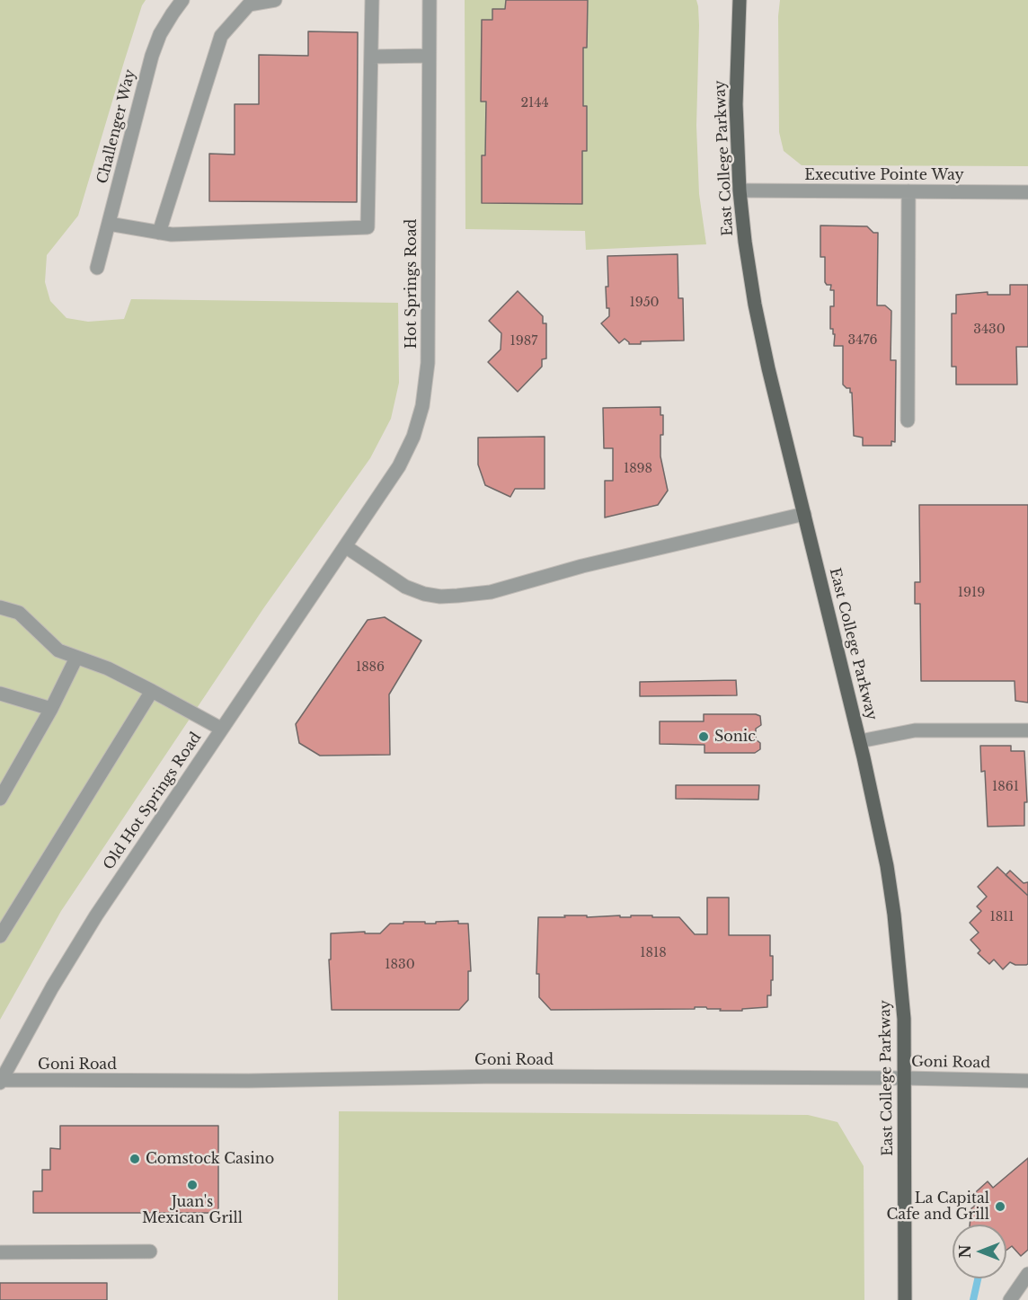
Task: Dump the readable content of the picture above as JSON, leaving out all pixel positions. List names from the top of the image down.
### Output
{
  "streets": {
    "main road": ["East College Parkway"],
    "street": [
      "Challenger Way",
      "Executive Pointe Way",
      "Hot Springs Road",
      "Old Hot Springs Road",
      "Goni Road"
    ]
  },
  "crossings": [
    ["East College Parkway", "Executive Pointe Way"],
    ["East College Parkway", "Goni Road"],
    ["Hot Springs Road", "Old Hot Springs Road"],
    ["Old Hot Springs Road", "Goni Road"]
  ],
  "places": [
    "Sonic",
    "Comstock Casino",
    "Juan's Mexican Grill",
    "La Capital Cafe and Grill"
  ],
  "house_numbers": [
    "2144",
    "1950",
    "3430",
    "3476",
    "1987",
    "1898",
    "1919",
    "1886",
    "1861",
    "1811",
    "1818",
    "1830"
  ],
  "north": "left"
}
